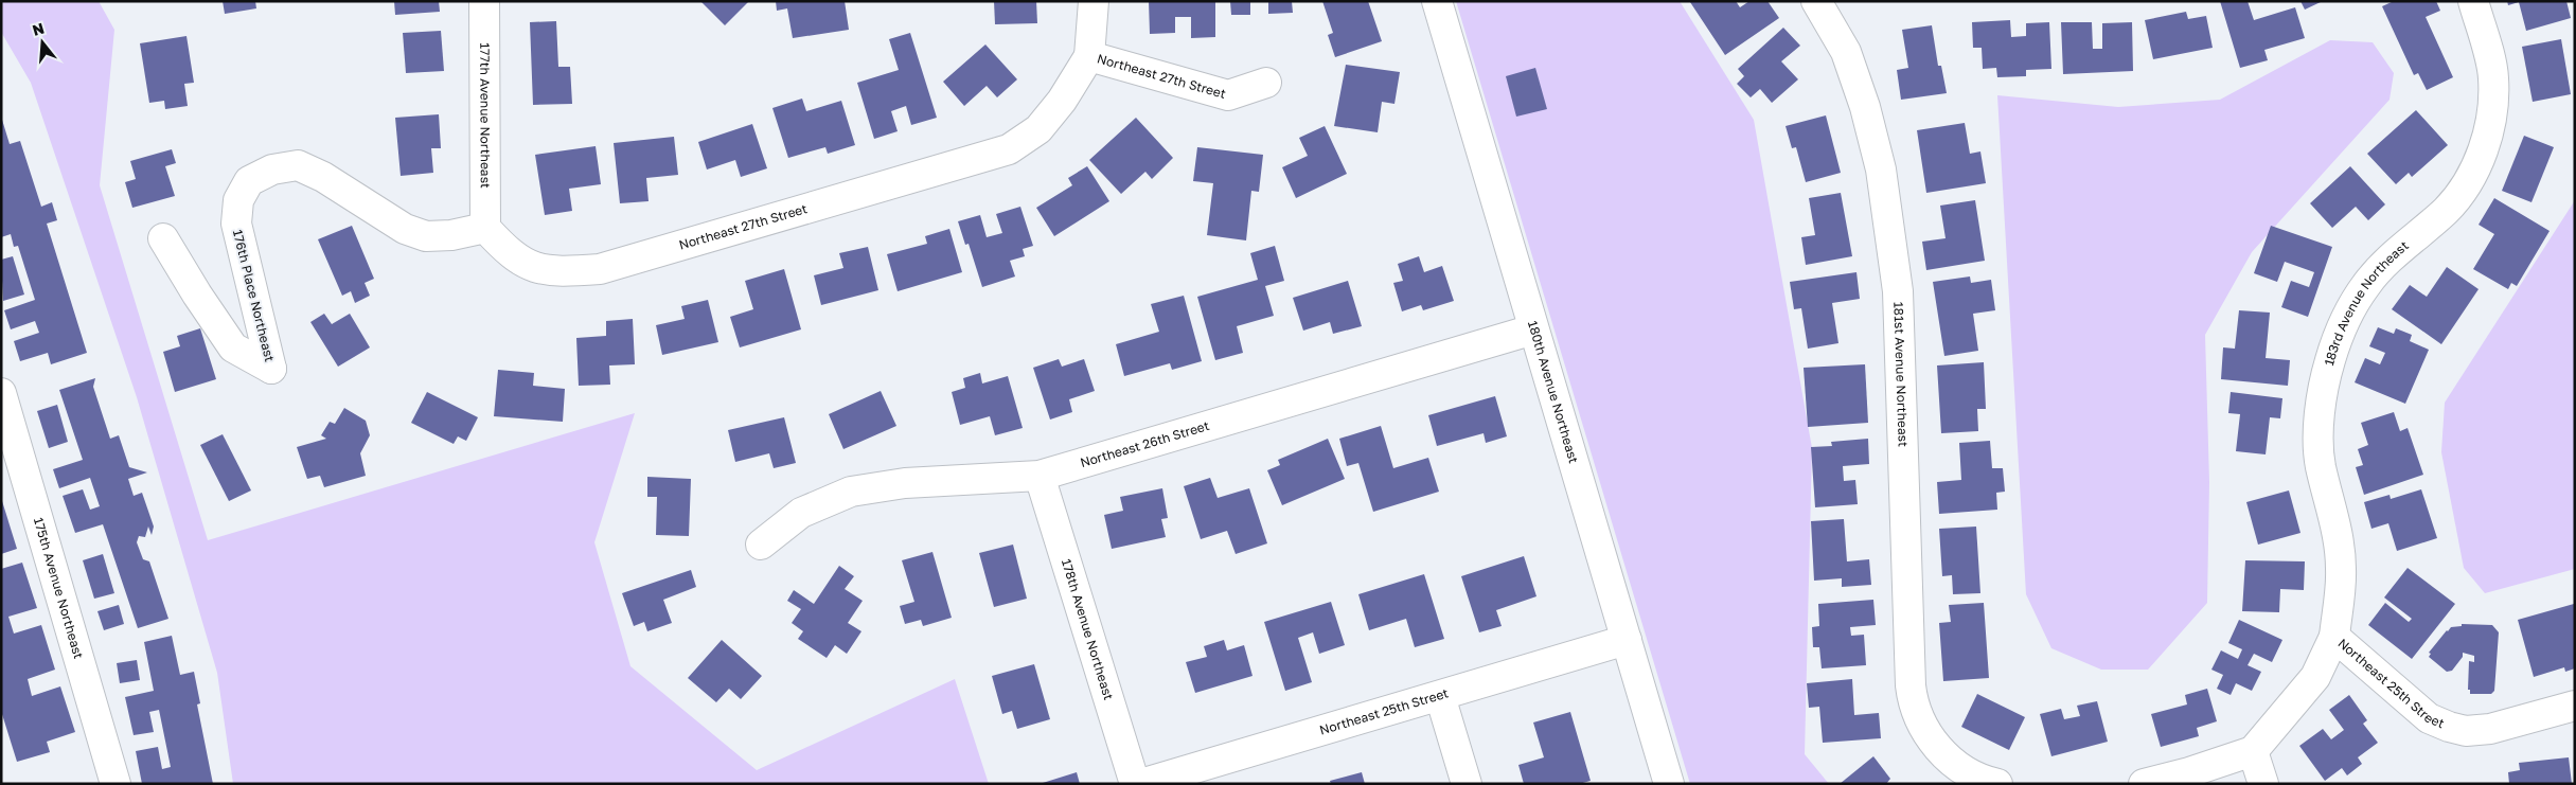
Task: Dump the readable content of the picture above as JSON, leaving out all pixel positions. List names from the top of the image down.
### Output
{
  "streets": {
    "street": [
      "Northeast 27th Street",
      "177th Avenue Northeast",
      "176th Place Northeast",
      "183rd Avenue Northeast",
      "181st Avenue Northeast",
      "180th Avenue Northeast",
      "Northeast 26th Street",
      "175th Avenue Northeast",
      "178th Avenue Northeast",
      "Northeast 25th Street"
    ]
  },
  "crossings": [
    ["Northeast 27th Street", "177th Avenue Northeast"],
    ["Northeast 27th Street", "176th Place Northeast"],
    ["177th Avenue Northeast", "176th Place Northeast"],
    ["183rd Avenue Northeast", "Northeast 25th Street"],
    ["180th Avenue Northeast", "Northeast 26th Street"],
    ["180th Avenue Northeast", "Northeast 25th Street"],
    ["Northeast 26th Street", "178th Avenue Northeast"]
  ],
  "north": "top"
}
